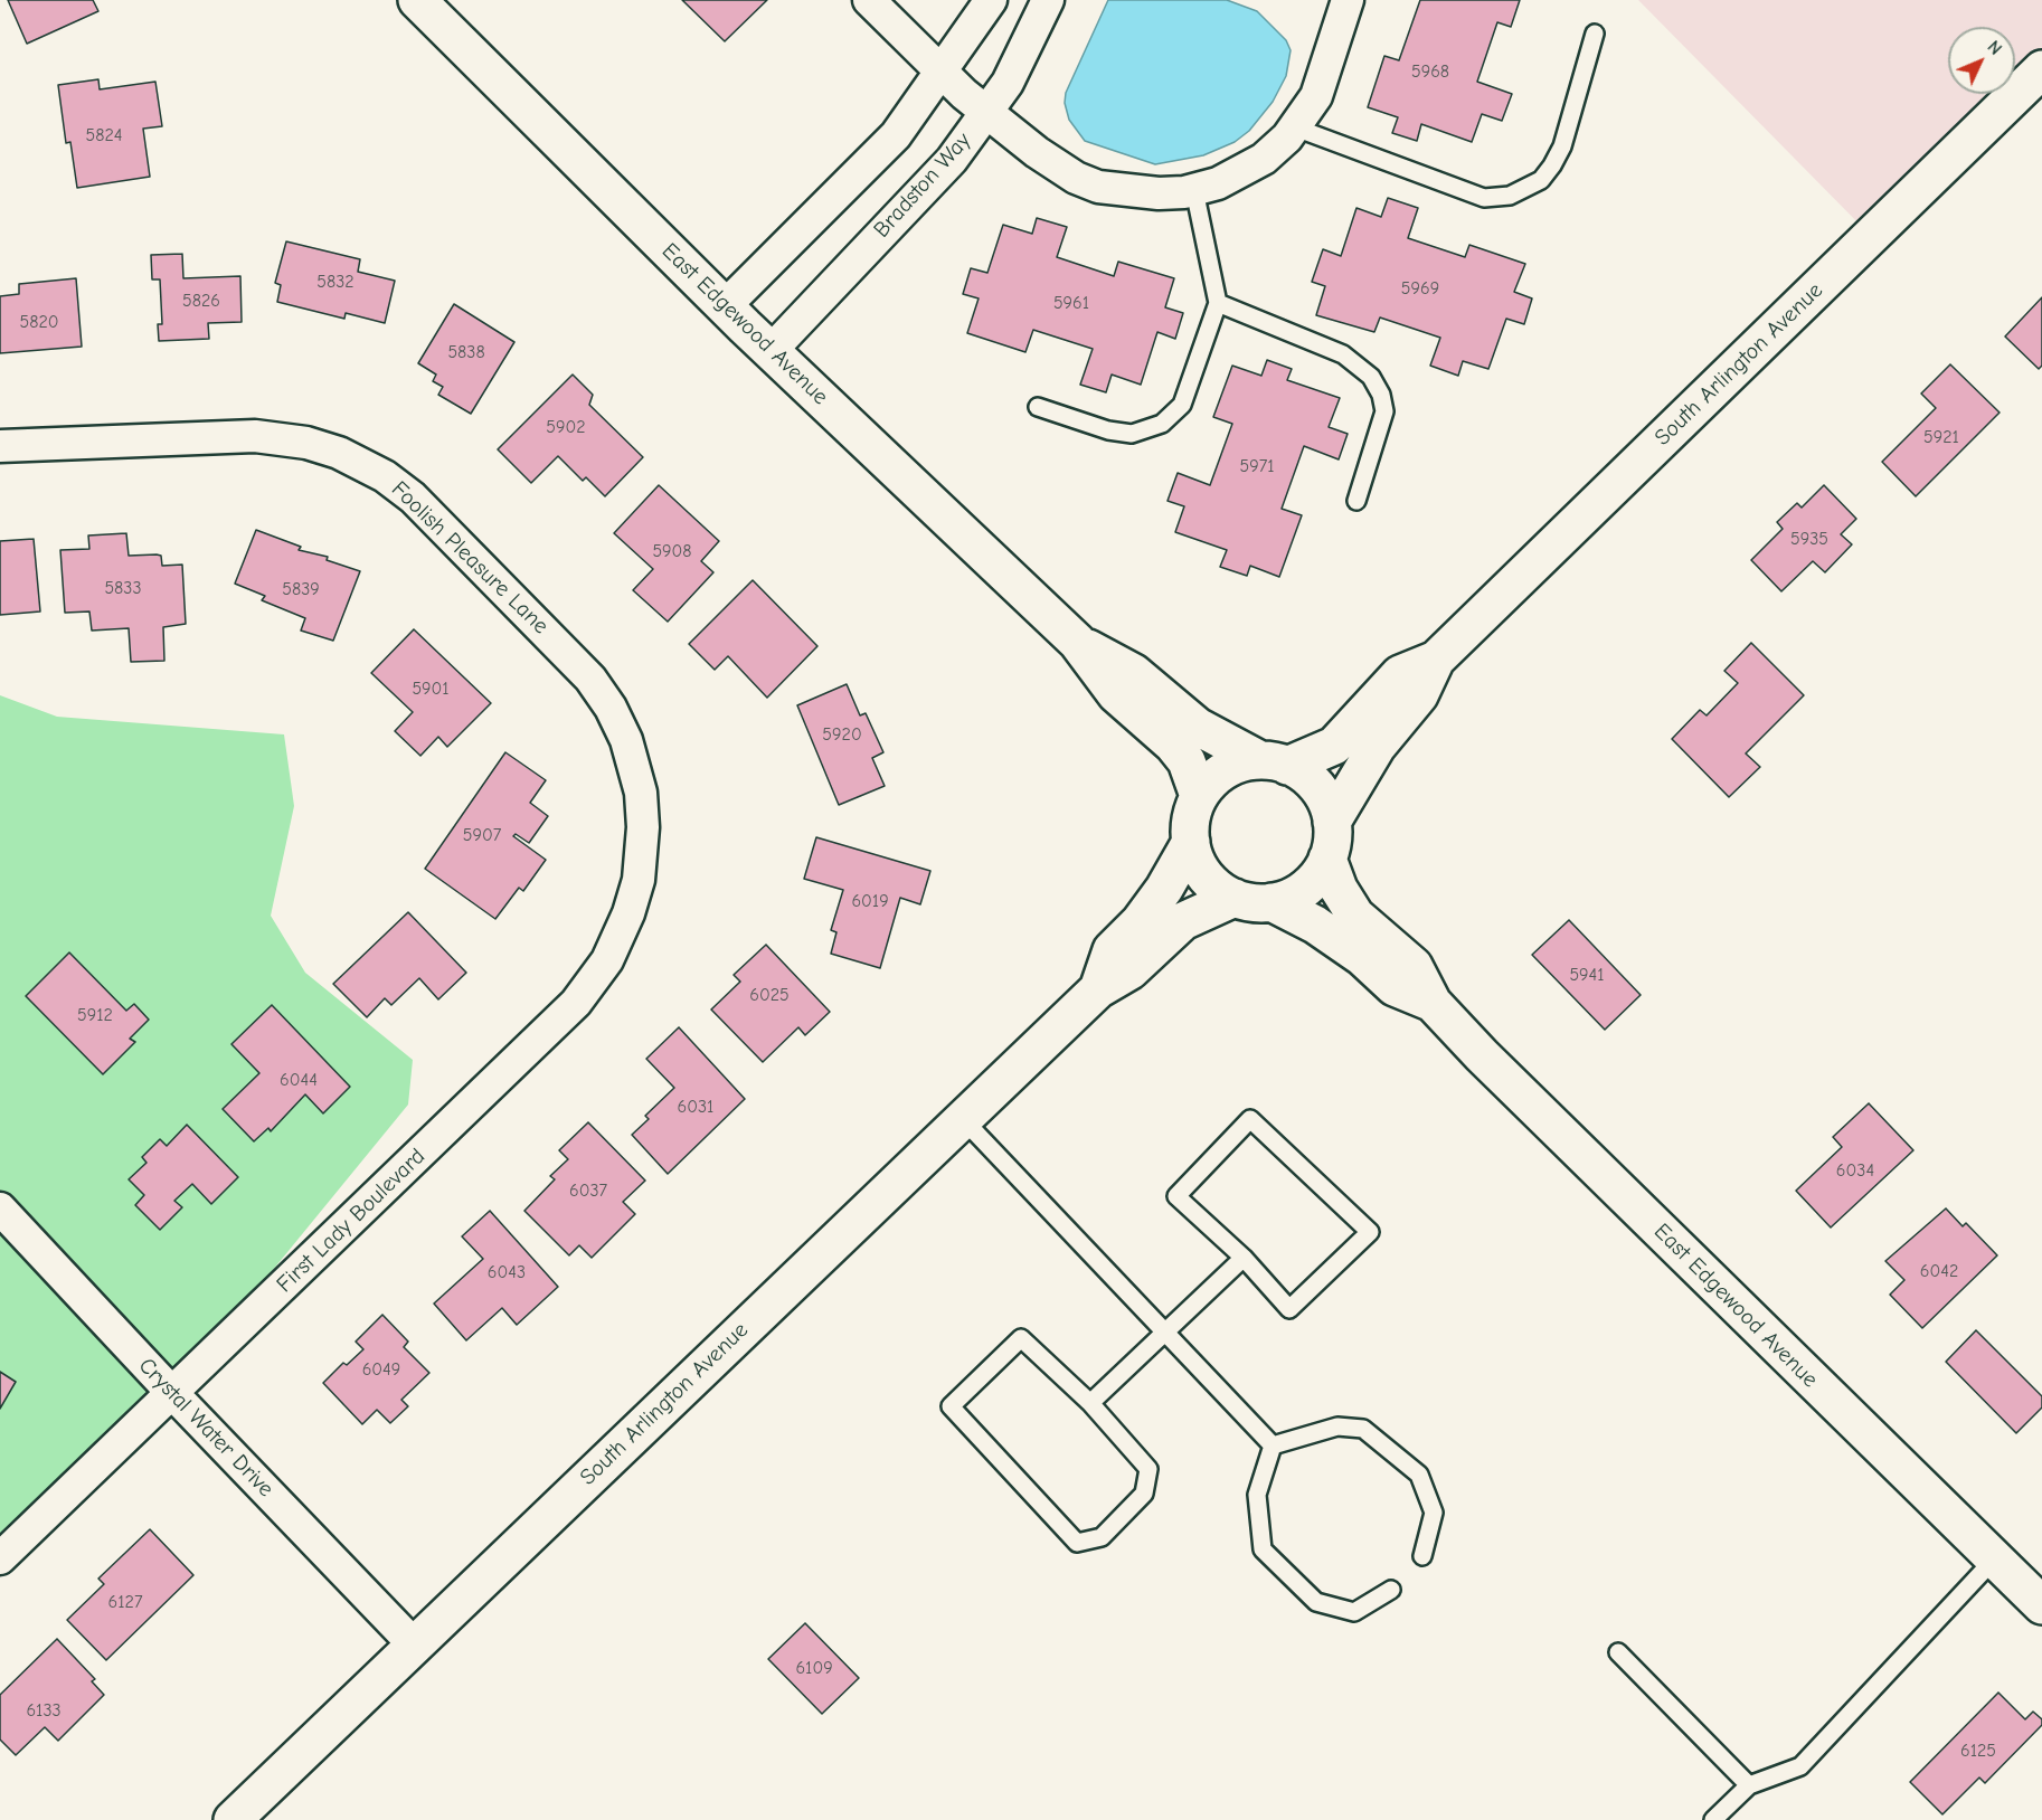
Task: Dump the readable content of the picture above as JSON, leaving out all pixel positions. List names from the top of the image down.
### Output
{
  "streets": {
    "main road": ["East Edgewood Avenue", "South Arlington Avenue"],
    "street": [
      "Bradston Way",
      "Foolish Pleasure Lane",
      "First Lady Boulevard",
      "Crystal Water Drive"
    ]
  },
  "crossings": [
    ["Bradston Way", "East Edgewood Avenue"],
    ["South Arlington Avenue", "Crystal Water Drive"],
    ["Foolish Pleasure Lane", "First Lady Boulevard"],
    ["First Lady Boulevard", "Crystal Water Drive"]
  ],
  "house_numbers": [
    "5968",
    "5824",
    "5832",
    "5969",
    "5826",
    "5961",
    "5820",
    "5838",
    "5902",
    "5921",
    "5971",
    "5935",
    "5908",
    "5833",
    "5839",
    "5901",
    "5920",
    "5907",
    "6019",
    "5941",
    "6025",
    "5912",
    "6044",
    "6031",
    "6034",
    "6037",
    "6042",
    "6043",
    "6049",
    "6127",
    "6109",
    "6133",
    "6125"
  ],
  "north": "top right"
}
